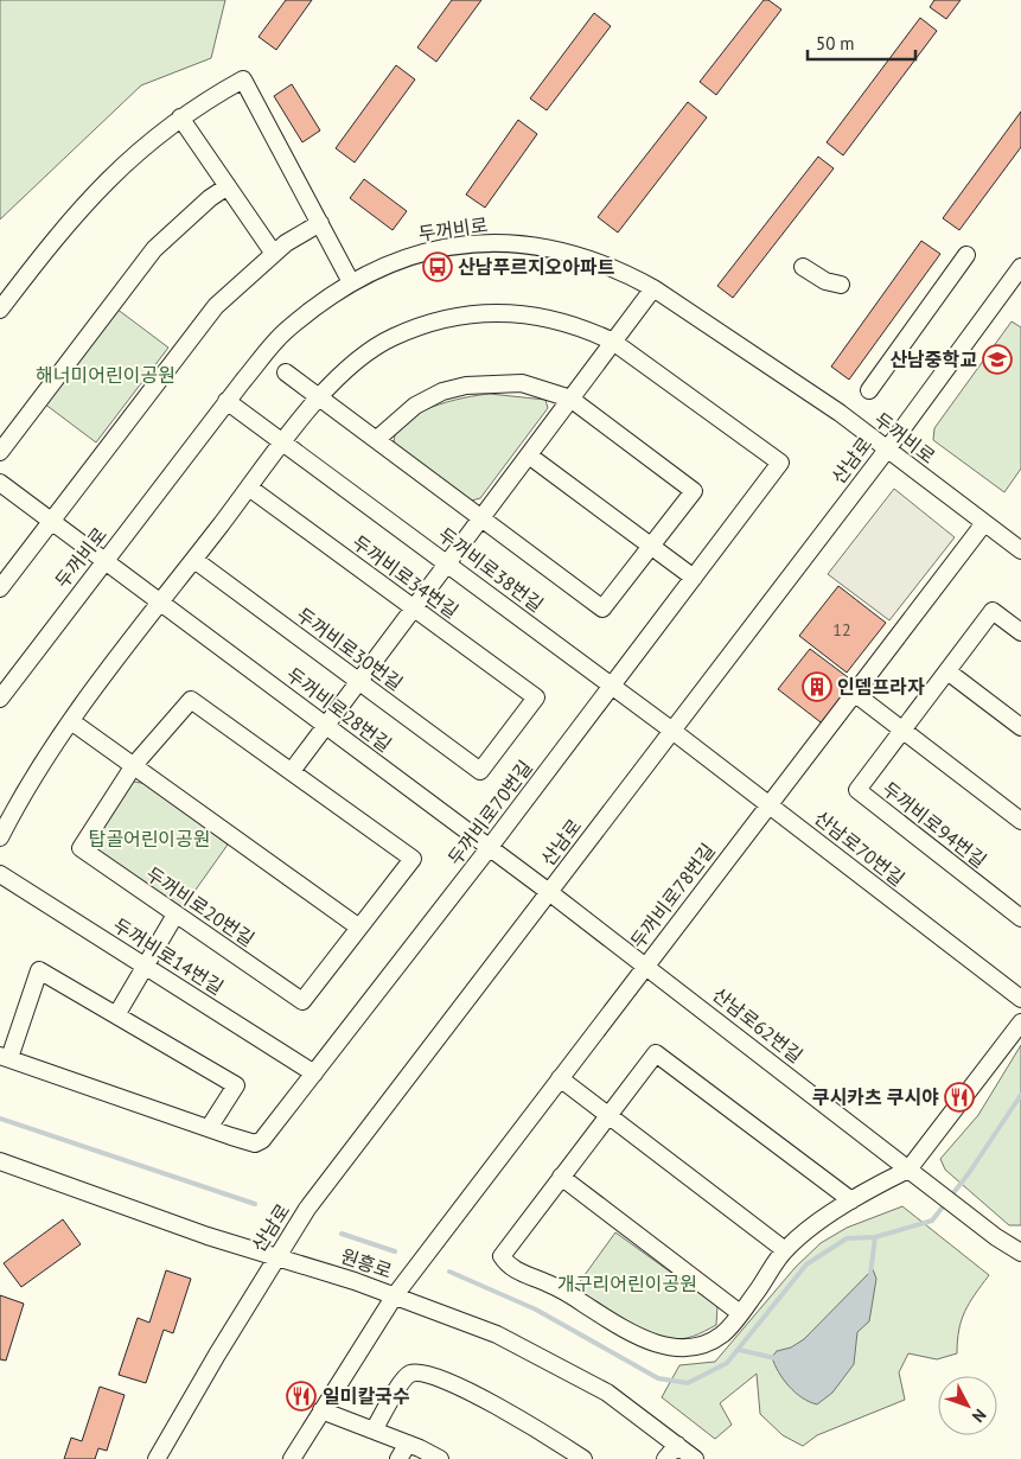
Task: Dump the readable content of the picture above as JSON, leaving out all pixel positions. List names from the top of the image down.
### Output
{
  "streets": {
    "street": [
      "두꺼비로",
      "산남로",
      "두꺼비로38번길",
      "두꺼비로34번길",
      "두꺼비로30번길",
      "두꺼비로28번길",
      "두꺼비로70번길",
      "두꺼비로94번길",
      "산남로70번길",
      "두꺼비로78번길",
      "두꺼비로20번길",
      "두꺼비로14번길",
      "산남로62번길",
      "원흥로"
    ]
  },
  "crossings": [
    ["두꺼비로", "산남로"],
    ["두꺼비로", "두꺼비로38번길"],
    ["두꺼비로", "두꺼비로28번길"],
    ["두꺼비로", "두꺼비로78번길"],
    ["산남로", "두꺼비로38번길"],
    ["산남로", "두꺼비로28번길"],
    ["산남로", "산남로70번길"],
    ["산남로", "산남로62번길"],
    ["산남로", "원흥로"],
    ["두꺼비로38번길", "두꺼비로70번길"],
    ["두꺼비로38번길", "산남로70번길"],
    ["두꺼비로34번길", "두꺼비로30번길"],
    ["두꺼비로28번길", "두꺼비로70번길"],
    ["두꺼비로28번길", "산남로62번길"],
    ["두꺼비로70번길", "두꺼비로14번길"],
    ["산남로70번길", "두꺼비로78번길"],
    ["두꺼비로78번길", "산남로62번길"],
    ["두꺼비로78번길", "원흥로"]
  ],
  "parks": ["해너미어린이공원", "탑골어린이공원", "개구리어린이공원"],
  "places": {
    "bus stop": ["산남푸르지오아파트"],
    "school or university": ["산남중학교"],
    "building": ["인뎀프라자"],
    "restaurant": ["쿠시카츠 쿠시야", "일미칼국수"]
  },
  "house_numbers": ["12"],
  "scale_bar": "50 m",
  "north": "bottom right"
}
